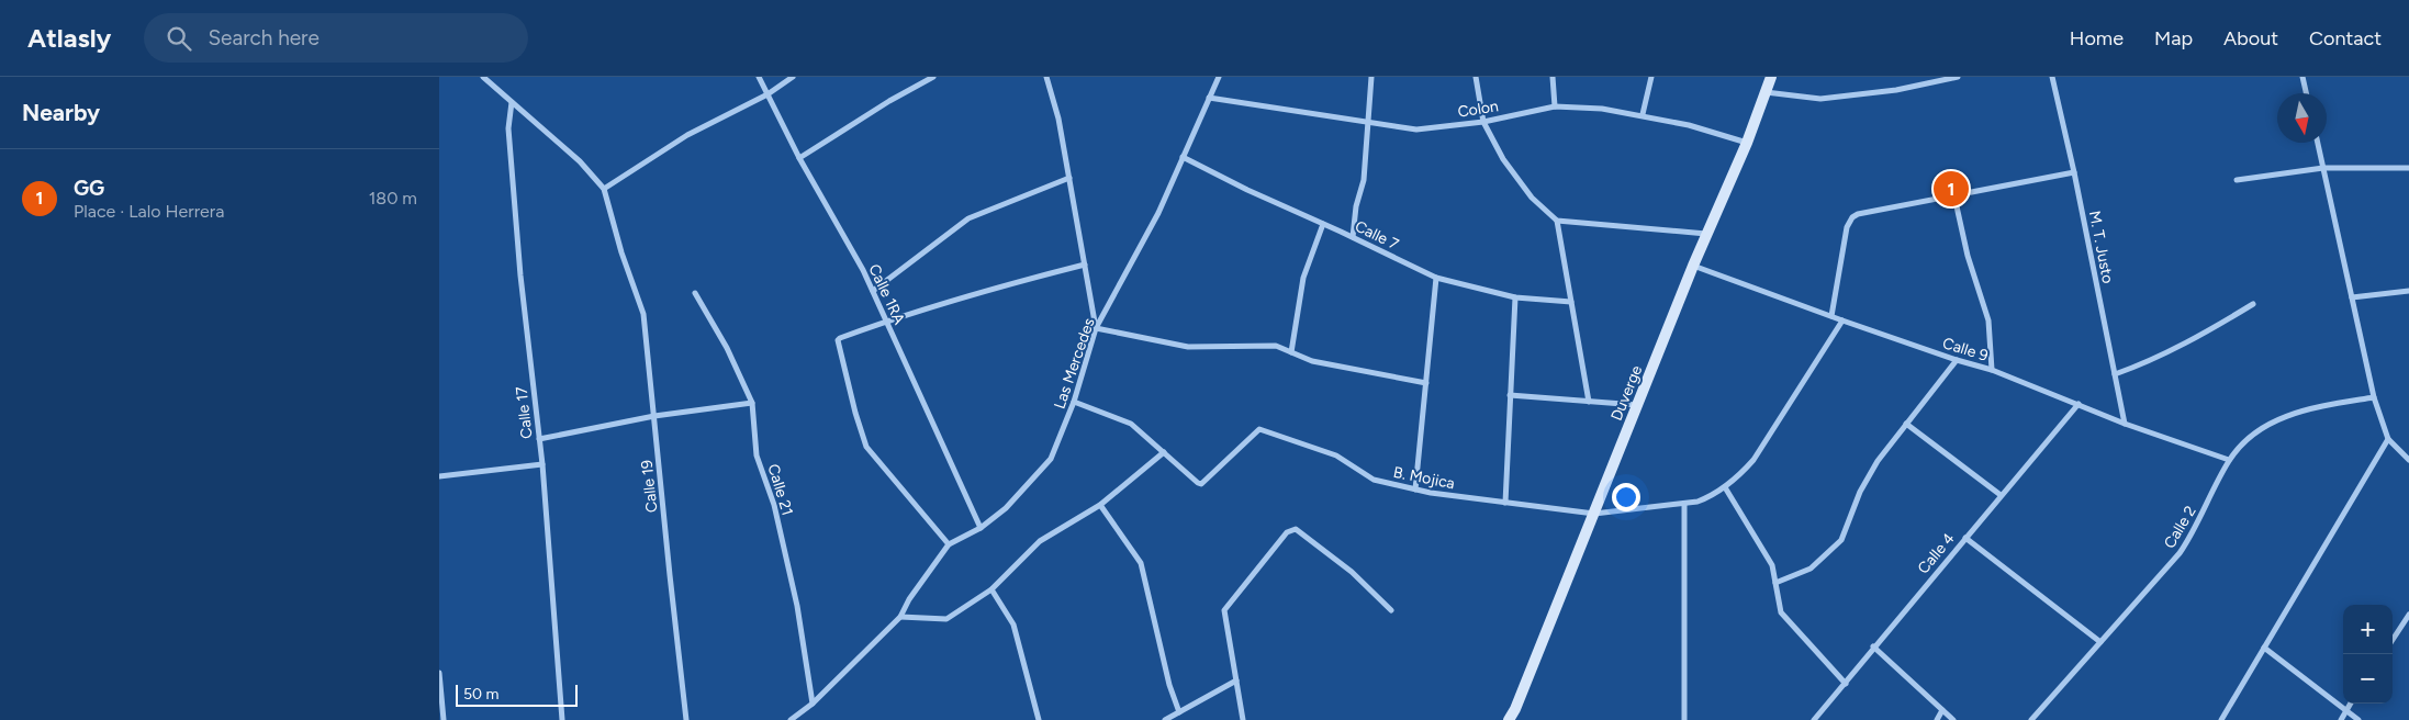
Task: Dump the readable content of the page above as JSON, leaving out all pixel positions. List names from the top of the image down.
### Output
{
  "streets": {
    "street": [
      "Colon",
      "Calle 7",
      "M. T. Justo",
      "Calle 1RA",
      "Calle 9",
      "Las Mercedes",
      "Duverge",
      "Calle 17",
      "B. Mojica",
      "Calle 19",
      "Calle 21",
      "Calle 2",
      "Calle 4"
    ]
  },
  "crossings": [
    ["Colon", "Las Mercedes"],
    ["Colon", "Duverge"],
    ["Calle 7", "Las Mercedes"],
    ["M. T. Justo", "Calle 9"],
    ["Calle 1RA", "Las Mercedes"],
    ["Calle 9", "Duverge"],
    ["Calle 9", "B. Mojica"],
    ["Calle 9", "Calle 2"],
    ["Calle 9", "Calle 4"],
    ["Las Mercedes", "Calle 21"],
    ["Duverge", "B. Mojica"]
  ],
  "scale_bar": "50 m",
  "north": "bottom",
  "page": {
    "header": "Atlasly",
    "search": "Search here",
    "nav": [
      "Home",
      "Map",
      "About",
      "Contact"
    ],
    "heading": "Nearby",
    "list": [
      {
        "mark": "1",
        "name": "GG",
        "note": "Place · Lalo Herrera",
        "value": "180 m"
      }
    ],
    "pins": "1",
    "map_buttons": ["+", "−"],
    "scale": "50 m"
  }
}
